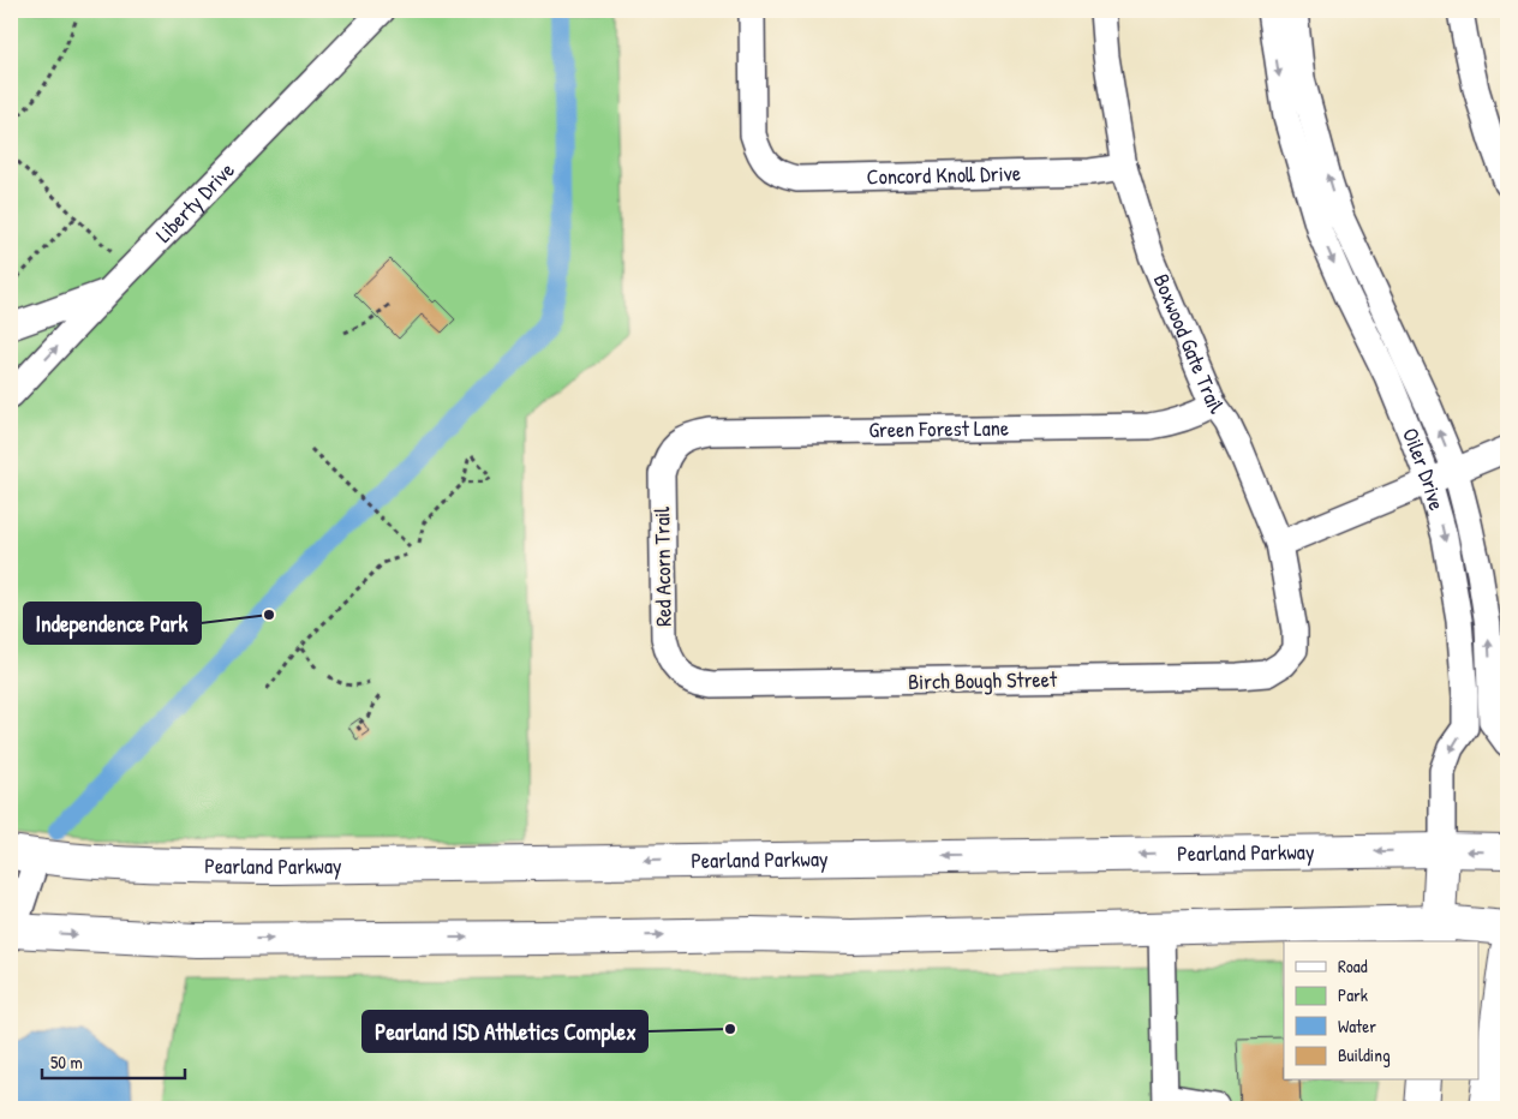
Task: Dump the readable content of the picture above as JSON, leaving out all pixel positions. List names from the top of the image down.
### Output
{
  "streets": {
    "main road": ["Oiler Drive", "Pearland Parkway"],
    "street": [
      "Concord Knoll Drive",
      "Liberty Drive",
      "Boxwood Gate Trail",
      "Green Forest Lane",
      "Red Acorn Trail",
      "Birch Bough Street"
    ]
  },
  "crossings": [
    ["Concord Knoll Drive", "Boxwood Gate Trail"],
    ["Boxwood Gate Trail", "Green Forest Lane"],
    ["Boxwood Gate Trail", "Birch Bough Street"],
    ["Green Forest Lane", "Red Acorn Trail"],
    ["Oiler Drive", "Pearland Parkway"],
    ["Red Acorn Trail", "Birch Bough Street"]
  ],
  "places": ["Independence Park", "Pearland ISD Athletics Complex"],
  "legend": [
    "Road",
    "Park",
    "Water",
    "Building"
  ],
  "scale_bar": "50 m"
}
